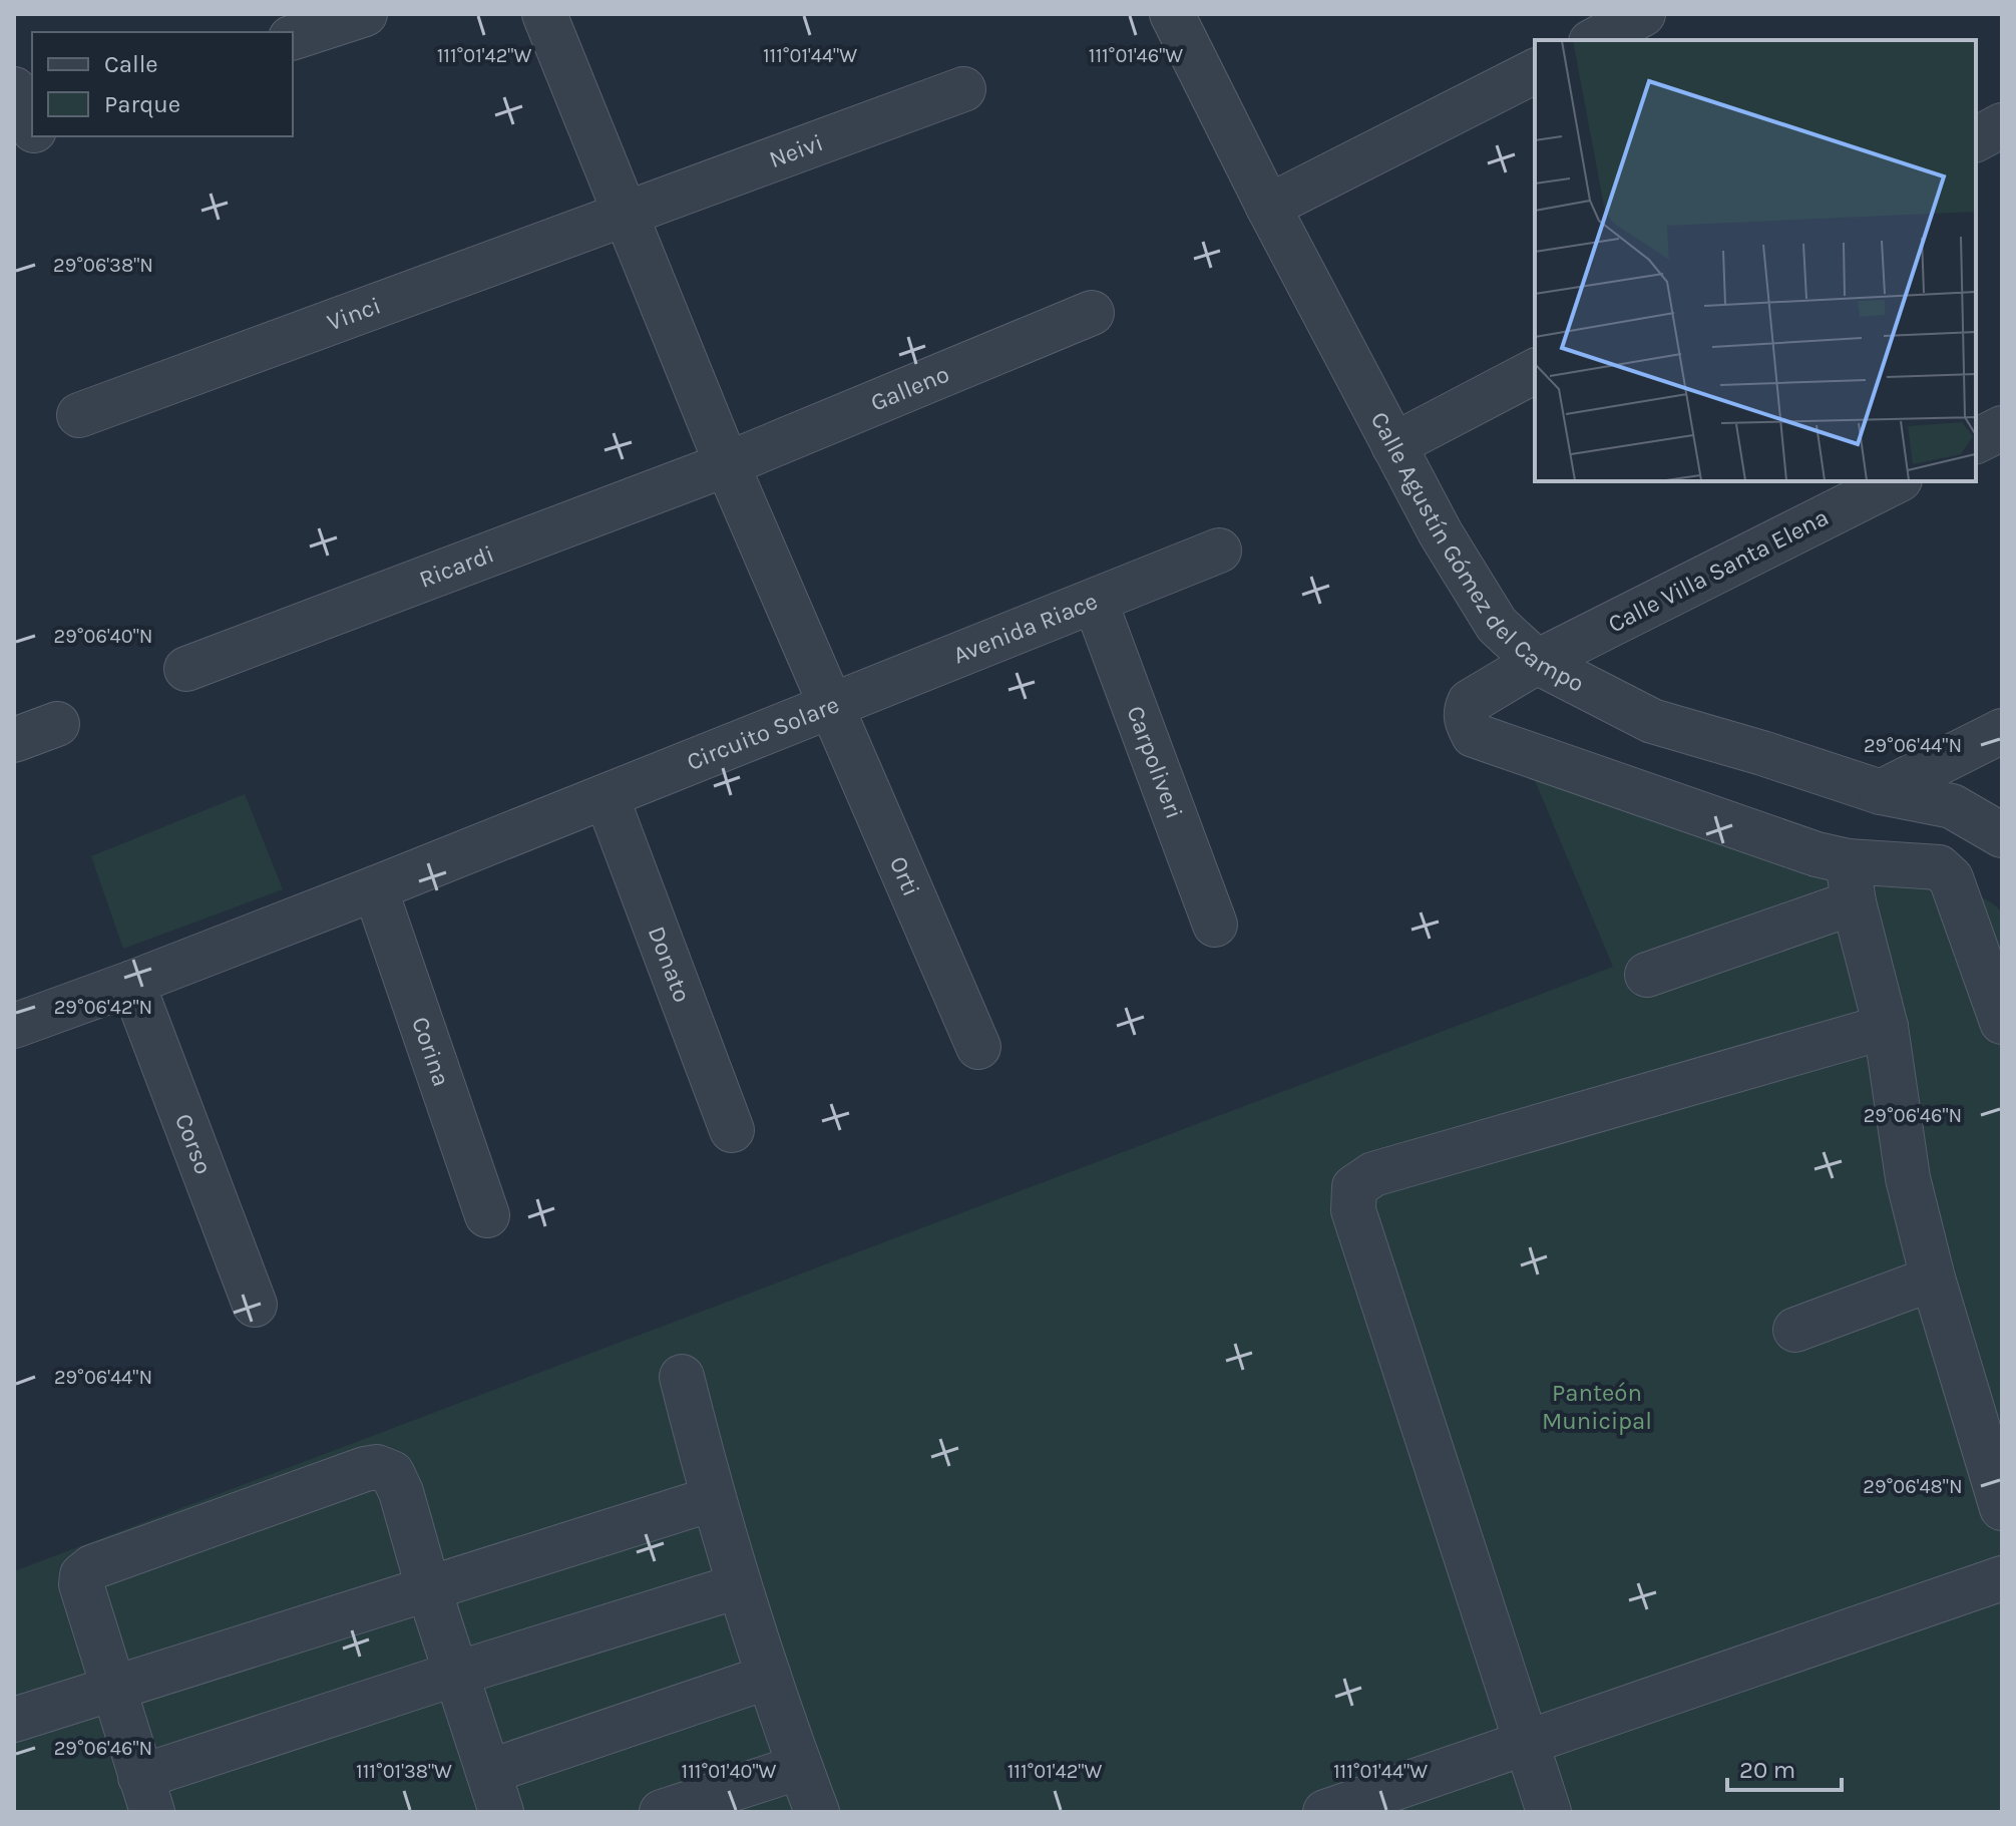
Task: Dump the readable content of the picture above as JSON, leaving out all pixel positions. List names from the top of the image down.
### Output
{
  "streets": {
    "street": [
      "Neivi",
      "Vinci",
      "Galleno",
      "Calle Agustín Gómez del Campo",
      "Ricardi",
      "Calle Villa Santa Elena",
      "Avenida Riace",
      "Circuito Solare",
      "Carpoliveri",
      "Orti",
      "Donato",
      "Corina",
      "Corso"
    ]
  },
  "crossings": [
    ["Neivi", "Vinci"],
    ["Neivi", "Circuito Solare"],
    ["Vinci", "Circuito Solare"],
    ["Galleno", "Ricardi"],
    ["Galleno", "Circuito Solare"],
    ["Calle Agustín Gómez del Campo", "Calle Villa Santa Elena"],
    ["Ricardi", "Circuito Solare"],
    ["Avenida Riace", "Circuito Solare"],
    ["Avenida Riace", "Carpoliveri"],
    ["Avenida Riace", "Orti"],
    ["Circuito Solare", "Orti"],
    ["Circuito Solare", "Donato"],
    ["Circuito Solare", "Corina"],
    ["Circuito Solare", "Corso"]
  ],
  "parks": ["Panteón Municipal"],
  "legend": ["Calle", "Parque"],
  "scale_bar": "20 m",
  "coordinates": [
    "111°01'42\"W",
    "111°01'44\"W",
    "111°01'46\"W",
    "29°06'38\"N",
    "29°06'40\"N",
    "29°06'44\"N",
    "29°06'42\"N",
    "29°06'46\"N",
    "29°06'48\"N",
    "111°01'38\"W",
    "111°01'40\"W"
  ]
}
